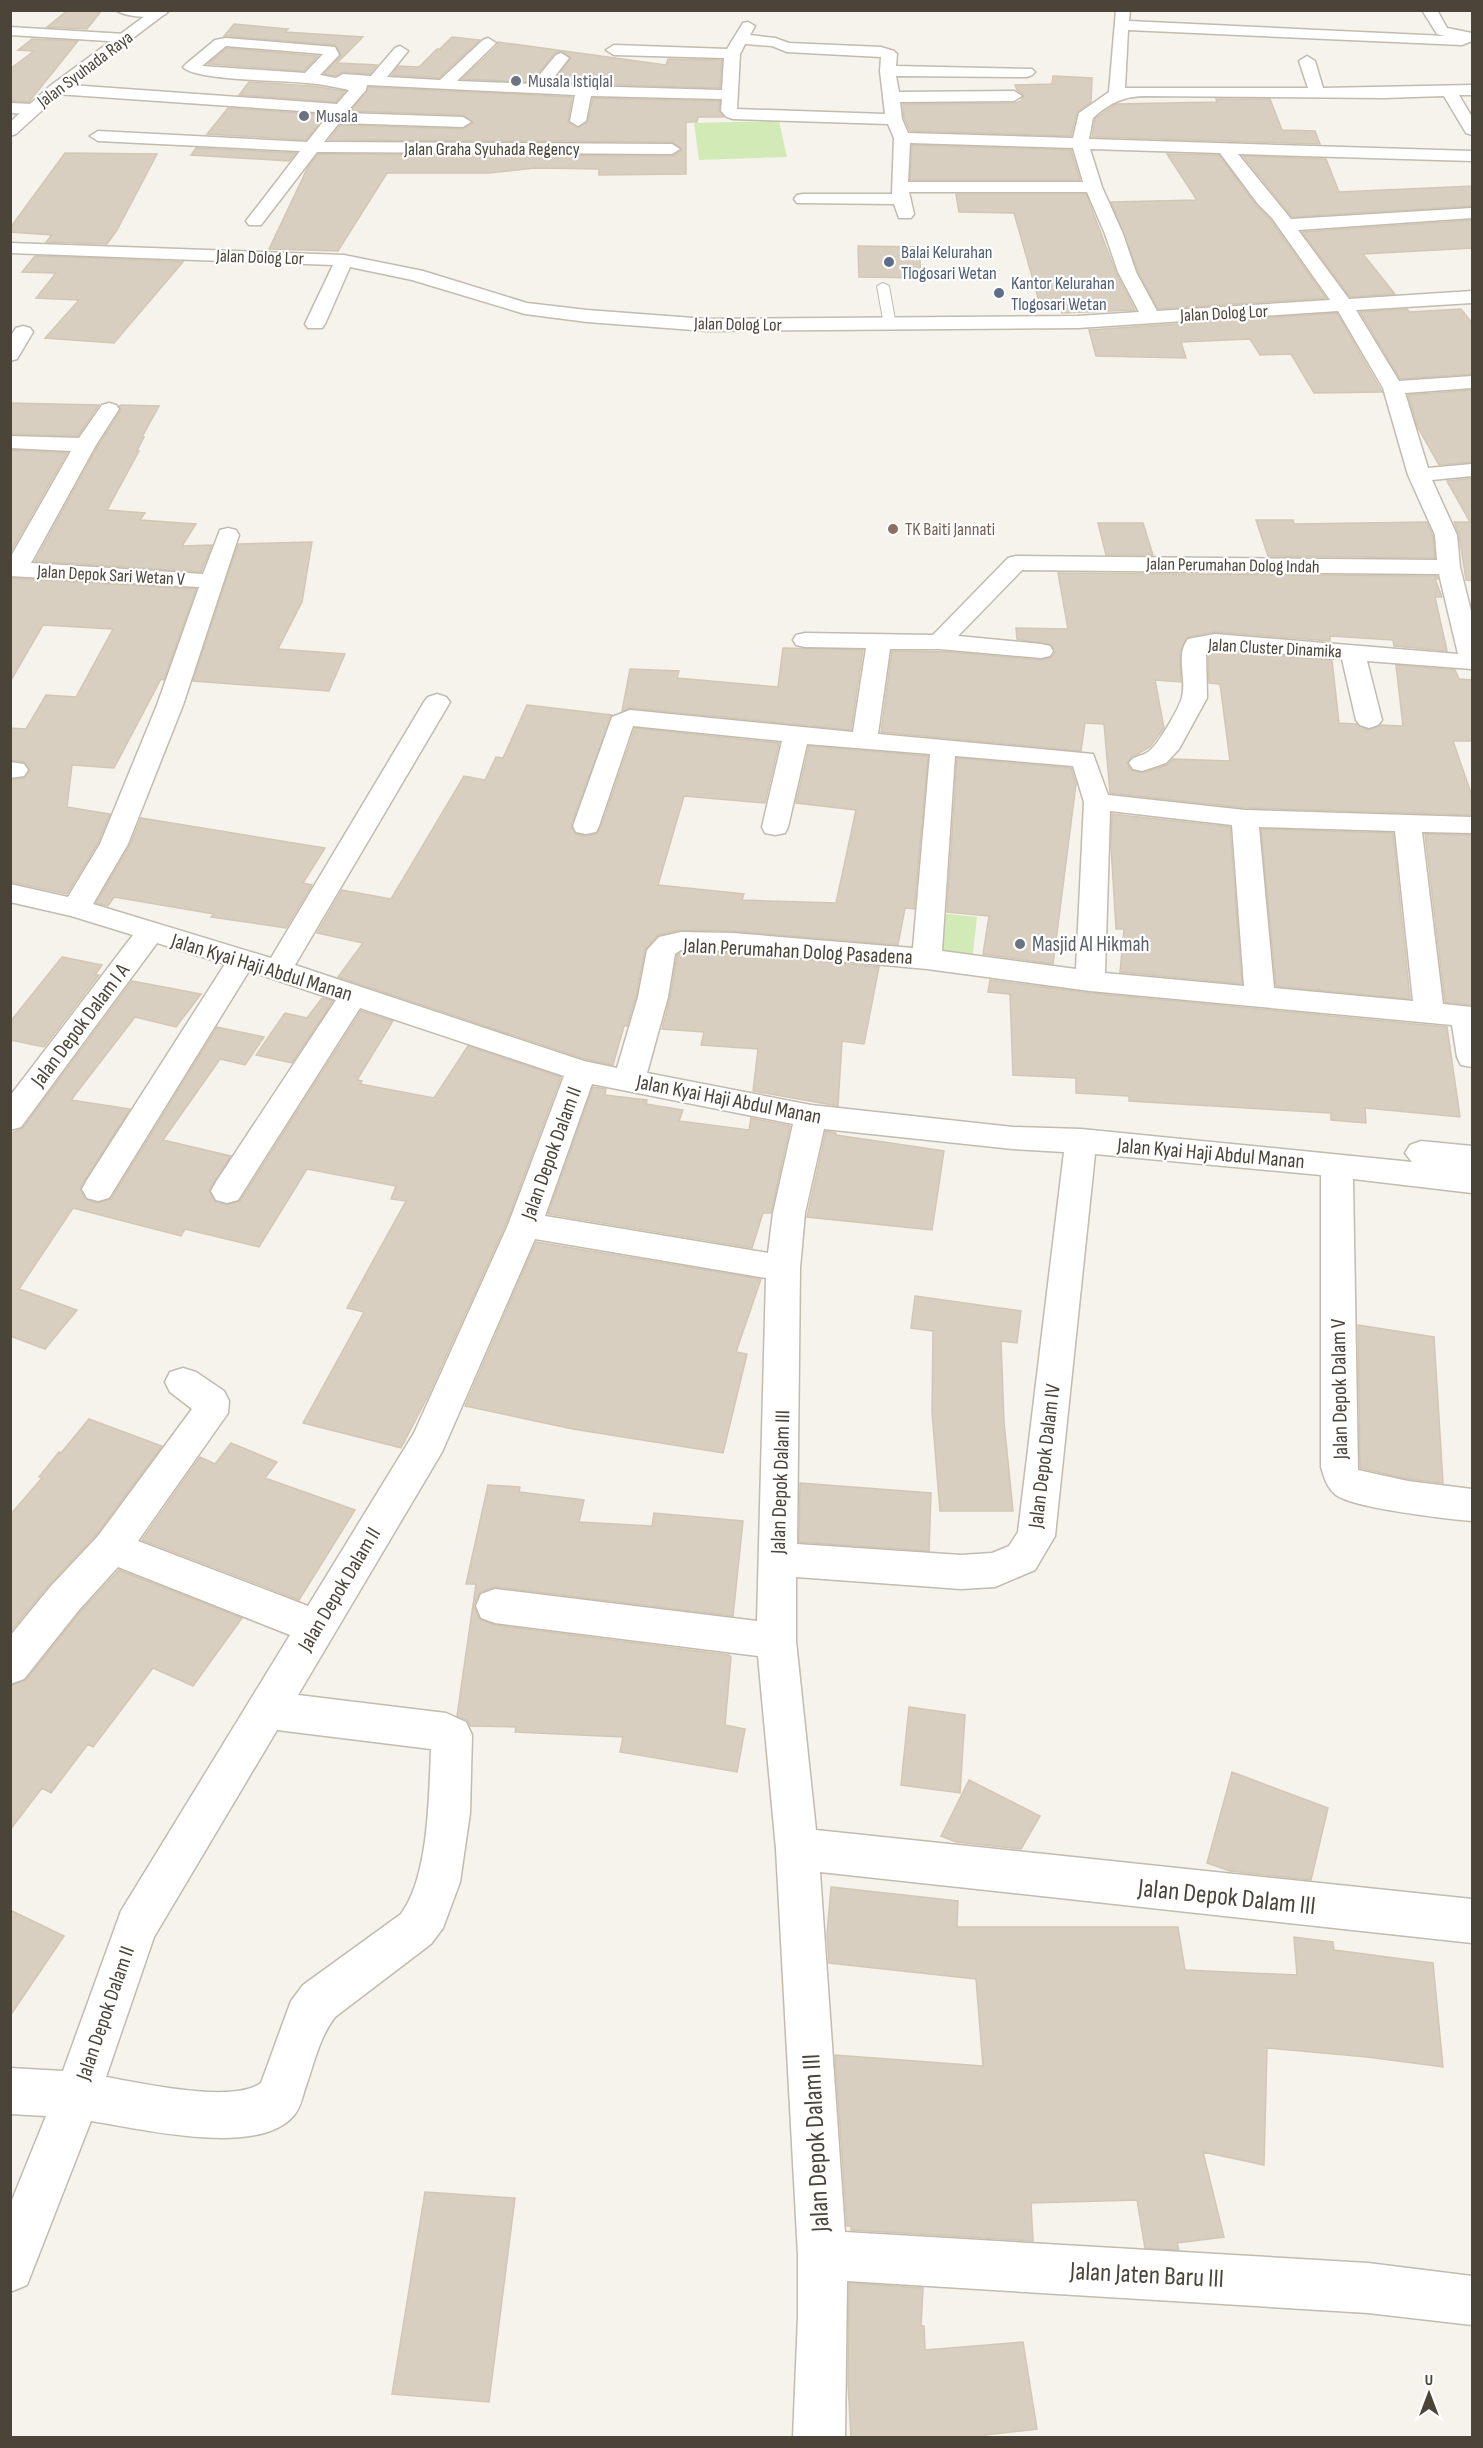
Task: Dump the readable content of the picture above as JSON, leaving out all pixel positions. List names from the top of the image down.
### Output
{
  "streets": {
    "street": [
      "Jalan Syuhada Raya",
      "Jalan Graha Syuhada Regency",
      "Jalan Dolog Lor",
      "Jalan Perumahan Dolog Indah",
      "Jalan Depok Sari Wetan V",
      "Jalan Cluster Dinamika",
      "Jalan Perumahan Dolog Pasadena",
      "Jalan Kyai Haji Abdul Manan",
      "Jalan Depok Dalam I A",
      "Jalan Depok Dalam II",
      "Jalan Depok Dalam V",
      "Jalan Depok Dalam IV",
      "Jalan Depok Dalam III",
      "Jalan Jaten Baru III"
    ]
  },
  "crossings": [
    ["Jalan Syuhada Raya", "Jalan Graha Syuhada Regency"],
    ["Jalan Perumahan Dolog Pasadena", "Jalan Kyai Haji Abdul Manan"],
    ["Jalan Kyai Haji Abdul Manan", "Jalan Depok Dalam I A"],
    ["Jalan Kyai Haji Abdul Manan", "Jalan Depok Dalam II"],
    ["Jalan Kyai Haji Abdul Manan", "Jalan Depok Dalam V"],
    ["Jalan Kyai Haji Abdul Manan", "Jalan Depok Dalam IV"],
    ["Jalan Kyai Haji Abdul Manan", "Jalan Depok Dalam III"],
    ["Jalan Depok Dalam IV", "Jalan Depok Dalam III"],
    ["Jalan Depok Dalam III", "Jalan Jaten Baru III"]
  ],
  "places": [
    "Musala Istiqlal",
    "Musala",
    "Balai Kelurahan Tlogosari Wetan",
    "Kantor Kelurahan Tlogosari Wetan",
    "TK Baiti Jannati",
    "Masjid Al Hikmah"
  ],
  "north": "top"
}
